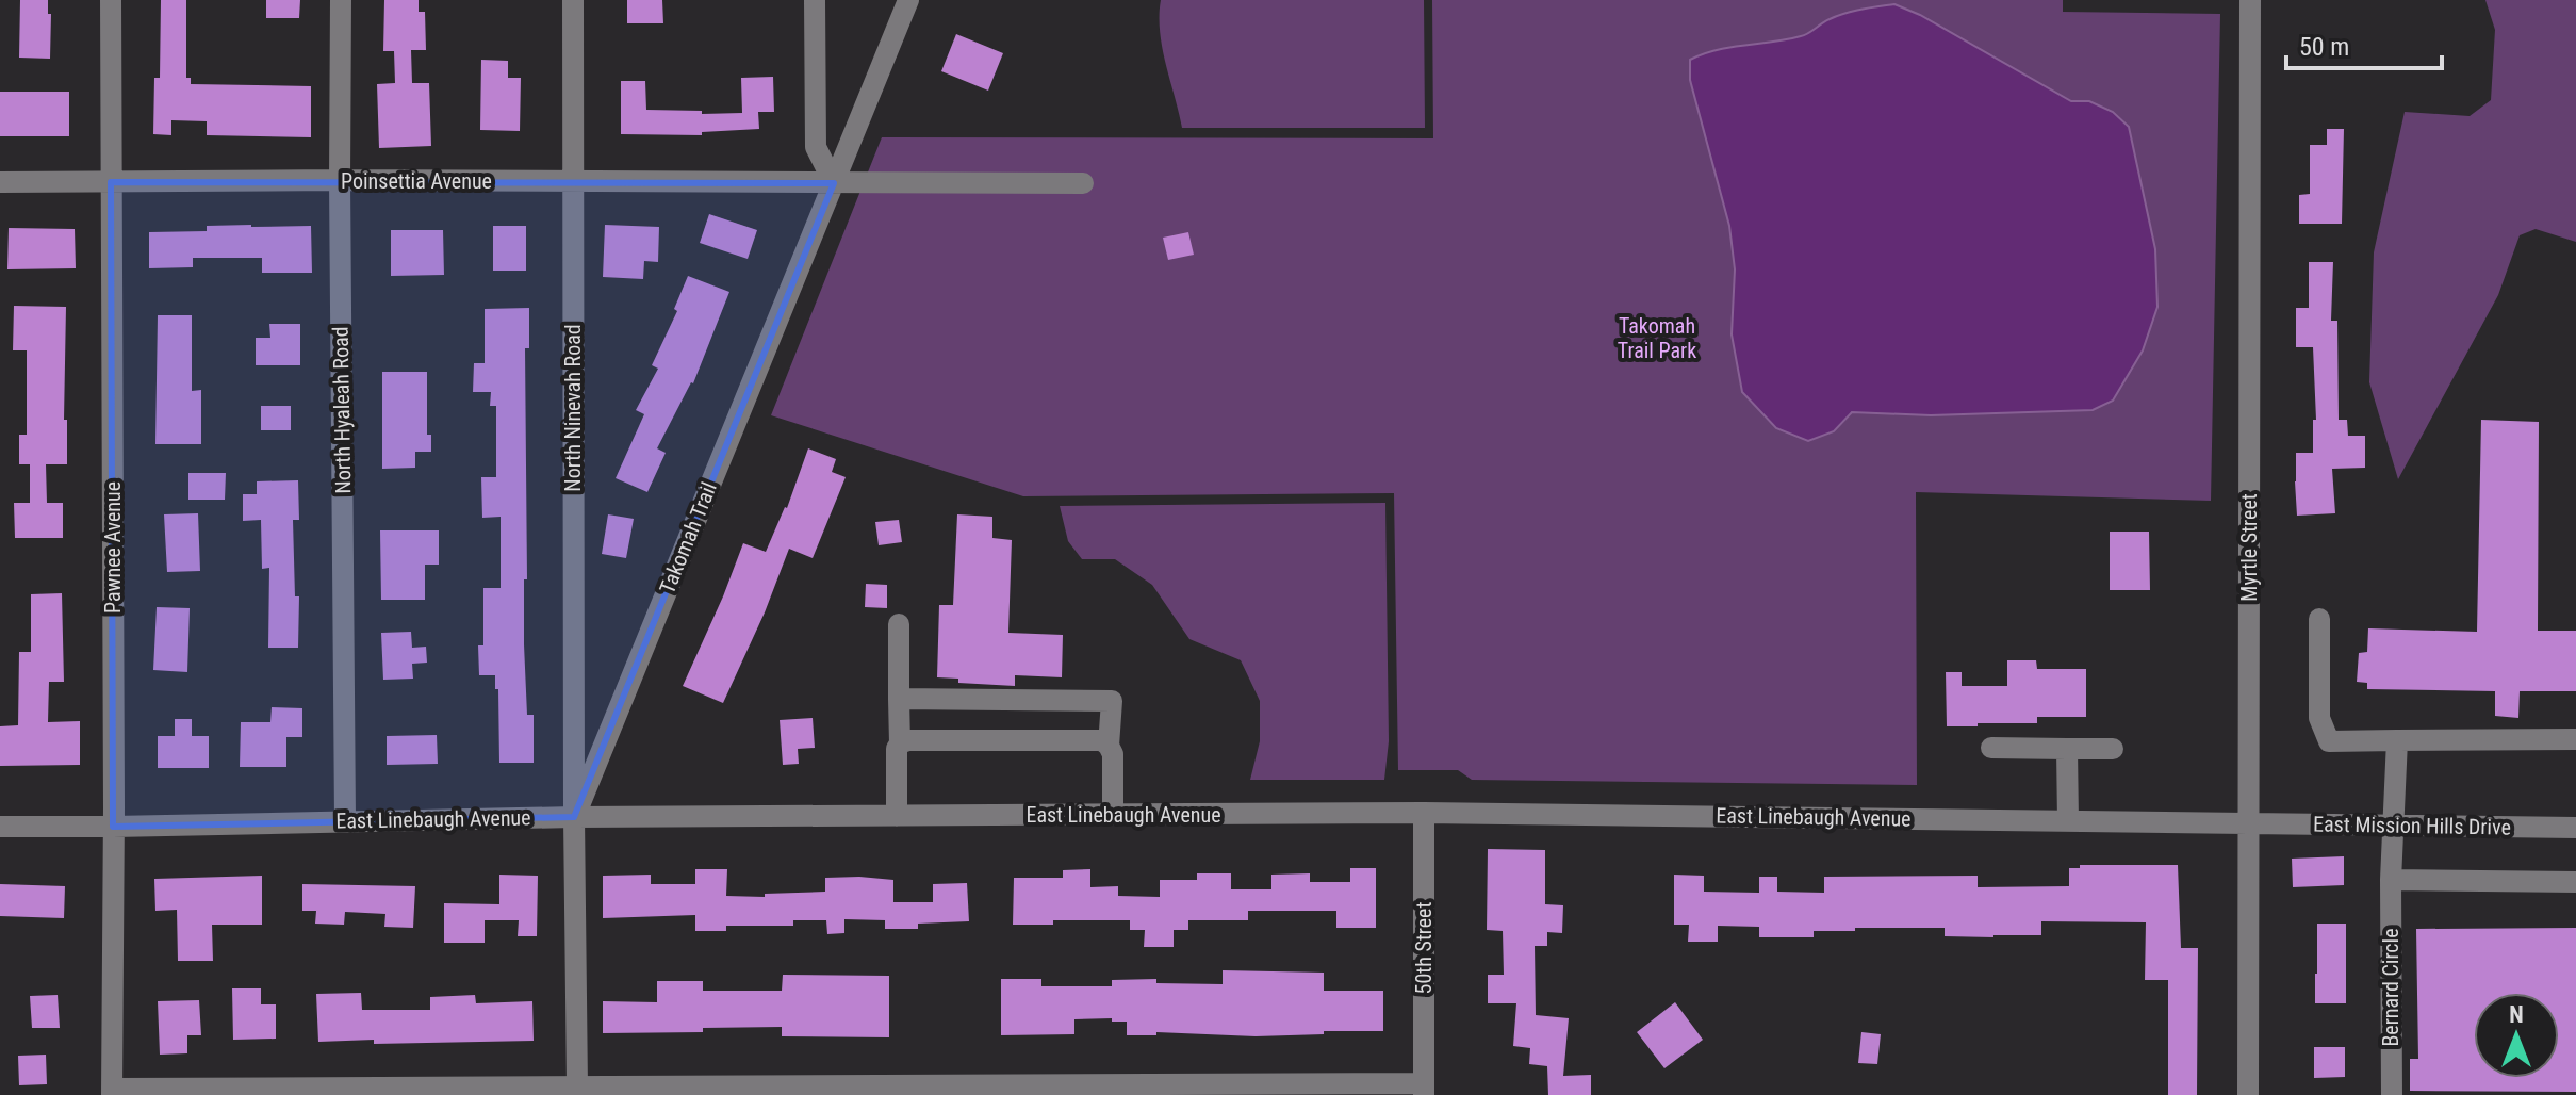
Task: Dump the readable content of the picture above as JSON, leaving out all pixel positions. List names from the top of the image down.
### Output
{
  "streets": {
    "street": [
      "Poinsettia Avenue",
      "North Ninevah Road",
      "North Hyaleah Road",
      "Takomah Trail",
      "Pawnee Avenue",
      "Myrtle Street",
      "East Linebaugh Avenue",
      "East Mission Hills Drive",
      "50th Street",
      "Bernard Circle"
    ]
  },
  "crossings": [
    ["Poinsettia Avenue", "North Ninevah Road"],
    ["Poinsettia Avenue", "North Hyaleah Road"],
    ["Poinsettia Avenue", "Takomah Trail"],
    ["Poinsettia Avenue", "Pawnee Avenue"],
    ["North Ninevah Road", "Takomah Trail"],
    ["North Ninevah Road", "East Linebaugh Avenue"],
    ["North Hyaleah Road", "East Linebaugh Avenue"],
    ["Takomah Trail", "East Linebaugh Avenue"],
    ["Pawnee Avenue", "East Linebaugh Avenue"],
    ["Myrtle Street", "East Linebaugh Avenue"],
    ["Myrtle Street", "East Mission Hills Drive"],
    ["East Linebaugh Avenue", "East Mission Hills Drive"],
    ["East Linebaugh Avenue", "50th Street"],
    ["East Mission Hills Drive", "Bernard Circle"]
  ],
  "parks": ["Takomah Trail Park"],
  "scale_bar": "50 m",
  "north": "top"
}
